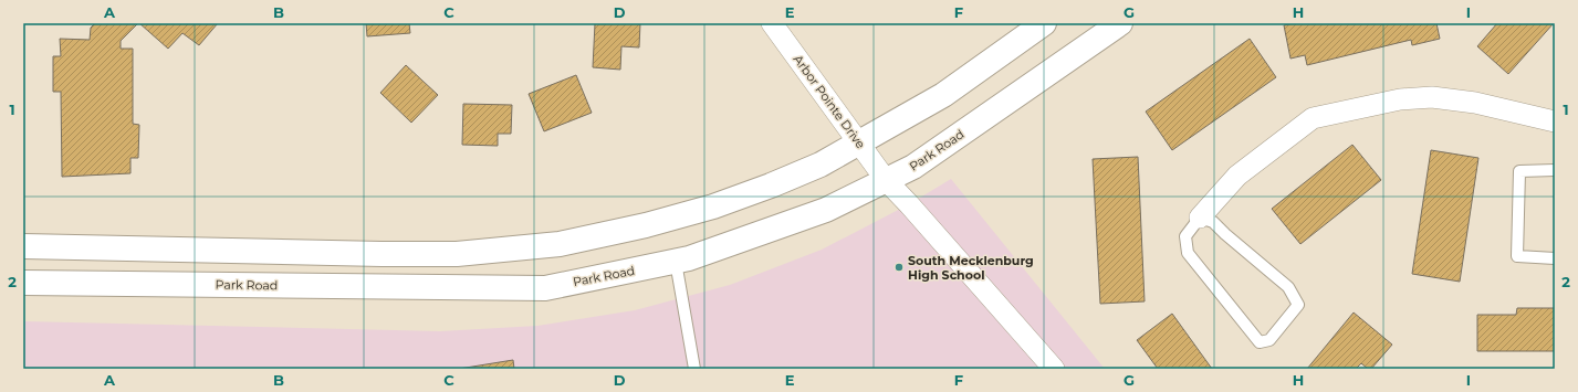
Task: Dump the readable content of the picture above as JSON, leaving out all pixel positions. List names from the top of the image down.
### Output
{
  "streets": {
    "main road": ["Park Road"],
    "street": ["Arbor Pointe Drive"]
  },
  "crossings": [
    ["Arbor Pointe Drive", "Park Road"]
  ],
  "places": ["South Mecklenburg High School"],
  "grid": {
    "columns": [
      "A",
      "B",
      "C",
      "D",
      "E",
      "F",
      "G",
      "H",
      "I"
    ],
    "rows": ["1", "2"]
  }
}
